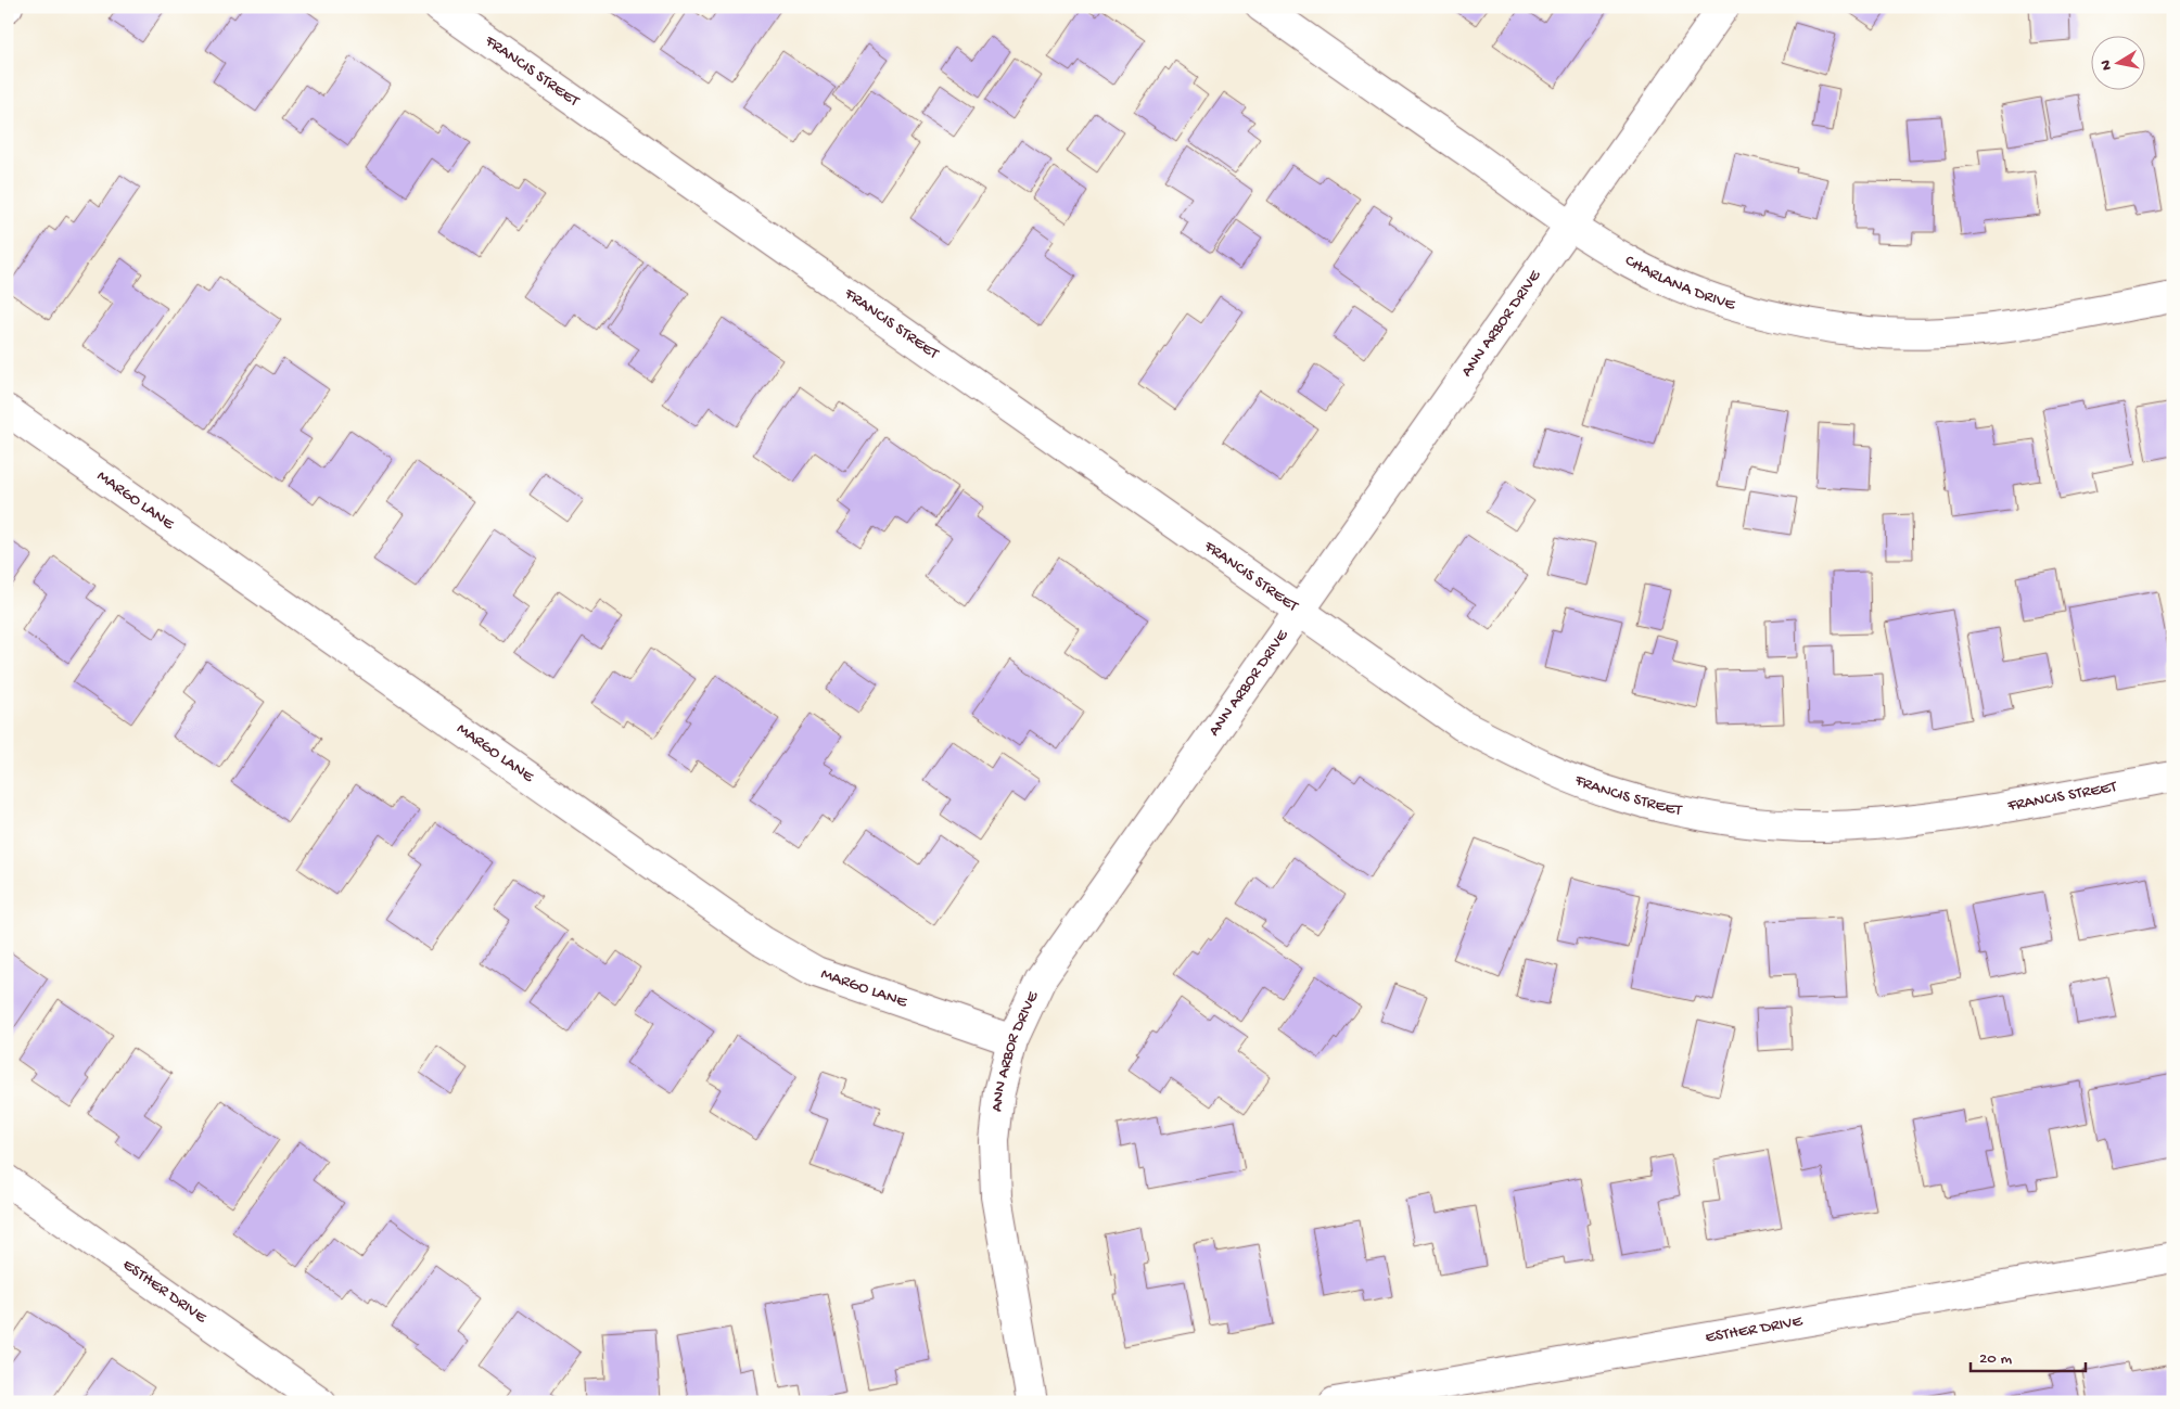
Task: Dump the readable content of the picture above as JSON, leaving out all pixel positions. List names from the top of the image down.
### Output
{
  "streets": {
    "street": [
      "FRANCIS STREET",
      "CHARLANA DRIVE",
      "ANN ARBOR DRIVE",
      "MARGO LANE",
      "ESTHER DRIVE"
    ]
  },
  "crossings": [
    ["FRANCIS STREET", "ANN ARBOR DRIVE"],
    ["CHARLANA DRIVE", "ANN ARBOR DRIVE"],
    ["ANN ARBOR DRIVE", "MARGO LANE"]
  ],
  "scale_bar": "20 m",
  "north": "left"
}
